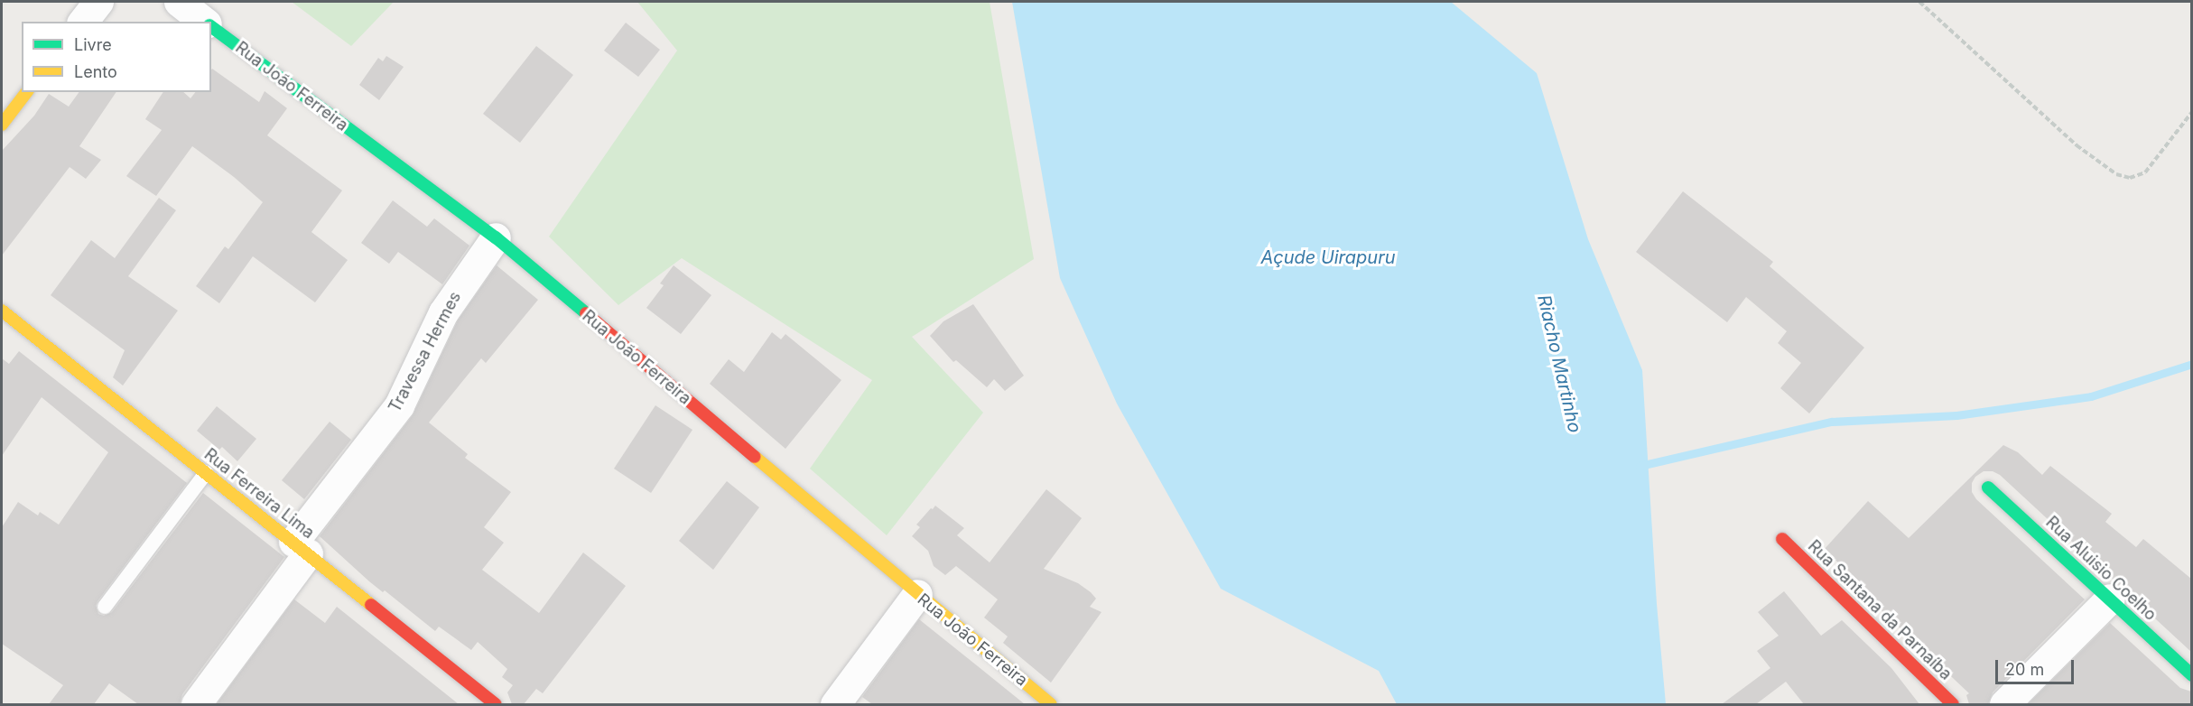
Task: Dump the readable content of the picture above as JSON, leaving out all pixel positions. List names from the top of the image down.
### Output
{
  "streets": {
    "street": [
      "Rua João Ferreira",
      "Travessa Hermes",
      "Rua Ferreira Lima",
      "Rua Aluisio Coelho",
      "Rua Santana da Parnaíba"
    ]
  },
  "crossings": [
    ["Rua João Ferreira", "Travessa Hermes"],
    ["Travessa Hermes", "Rua Ferreira Lima"]
  ],
  "water": ["Açude Uirapuru", "Riacho Martinho"],
  "legend": ["Livre", "Lento"],
  "scale_bar": "20 m"
}
